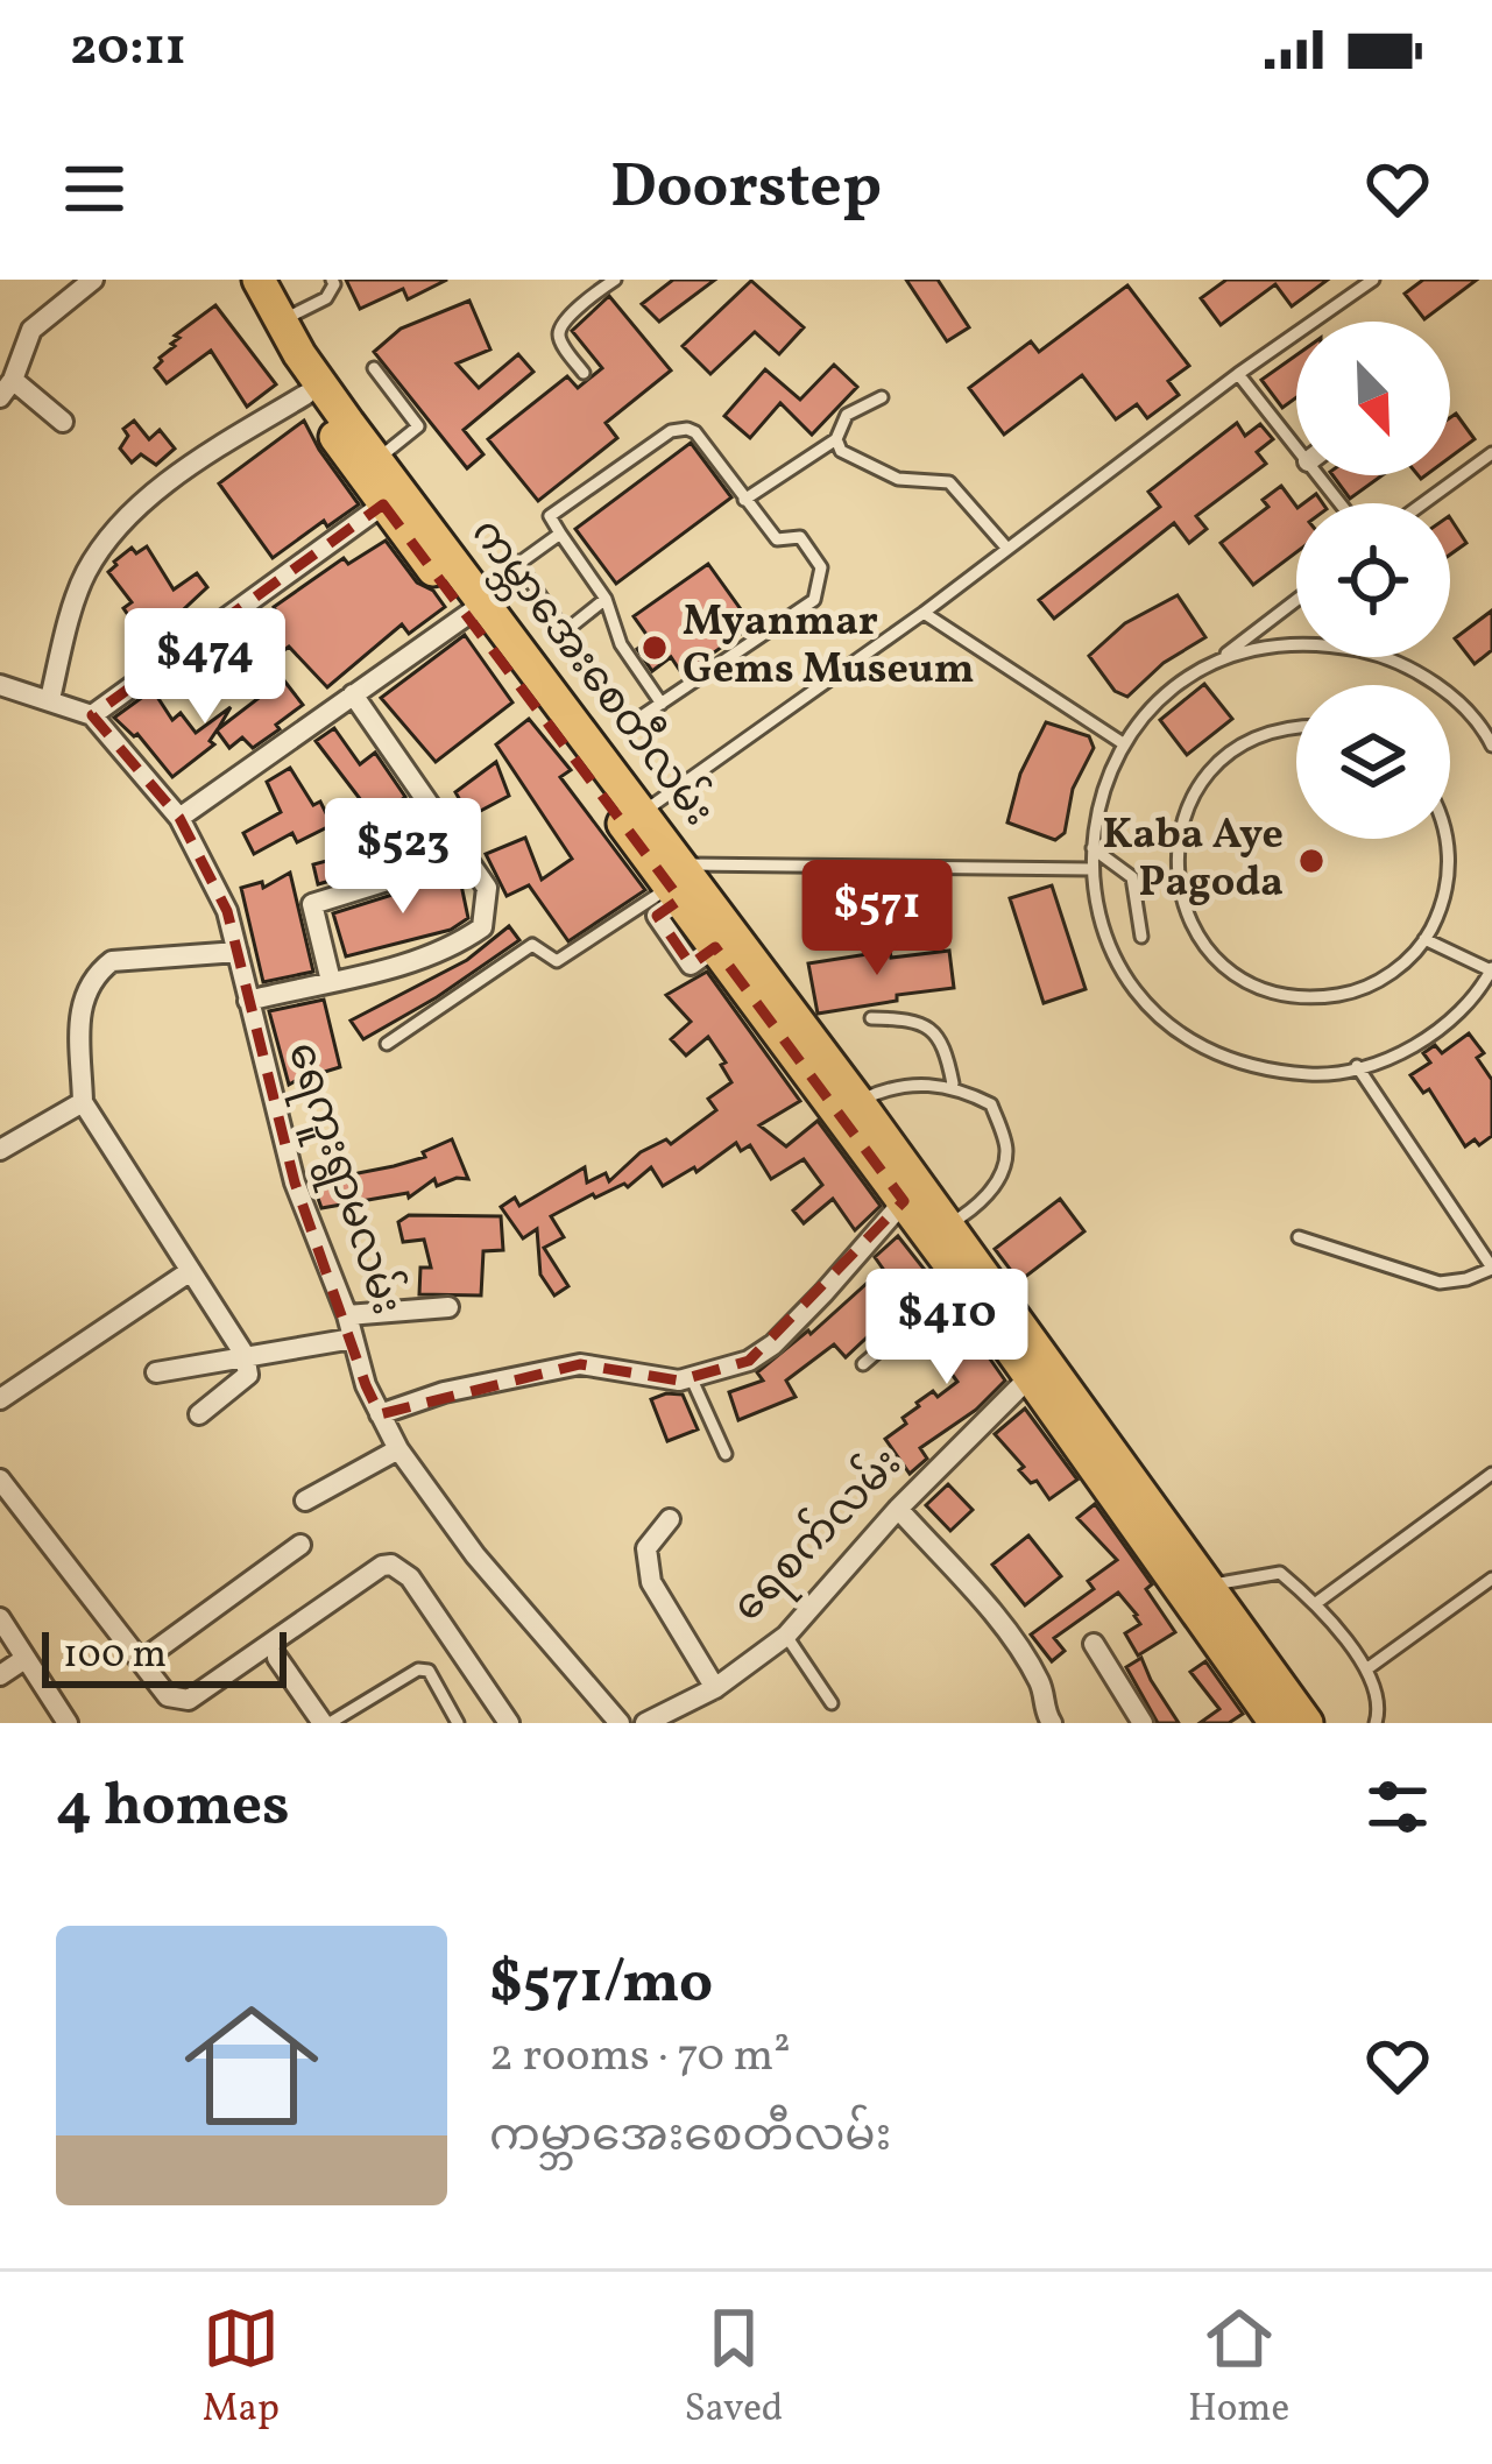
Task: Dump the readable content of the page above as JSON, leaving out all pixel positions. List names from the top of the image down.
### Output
{
  "streets": {
    "main road": ["ကမ္ဘာအေးစေတီလမ်း"],
    "street": ["ရေကူးရွာမလမ်း", "ရေစက်လမ်း"]
  },
  "crossings": [
    ["ကမ္ဘာအေးစေတီလမ်း", "ရေစက်လမ်း"]
  ],
  "places": ["Myanmar Gems Museum", "Kaba Aye Pagoda"],
  "scale_bar": "100 m",
  "north": "bottom right",
  "page": {
    "status": "20:11",
    "header": "Doorstep",
    "price": [
      "$474",
      "$523",
      "$571",
      "$410"
    ],
    "scale": "100 m",
    "heading": "4 homes",
    "list": [
      {
        "name": "$571/mo",
        "note": "2 rooms · 70 m² · ကမ္ဘာအေးစေတီလမ်း"
      }
    ],
    "tabs": ["Map", "Saved", "Home"]
  }
}
